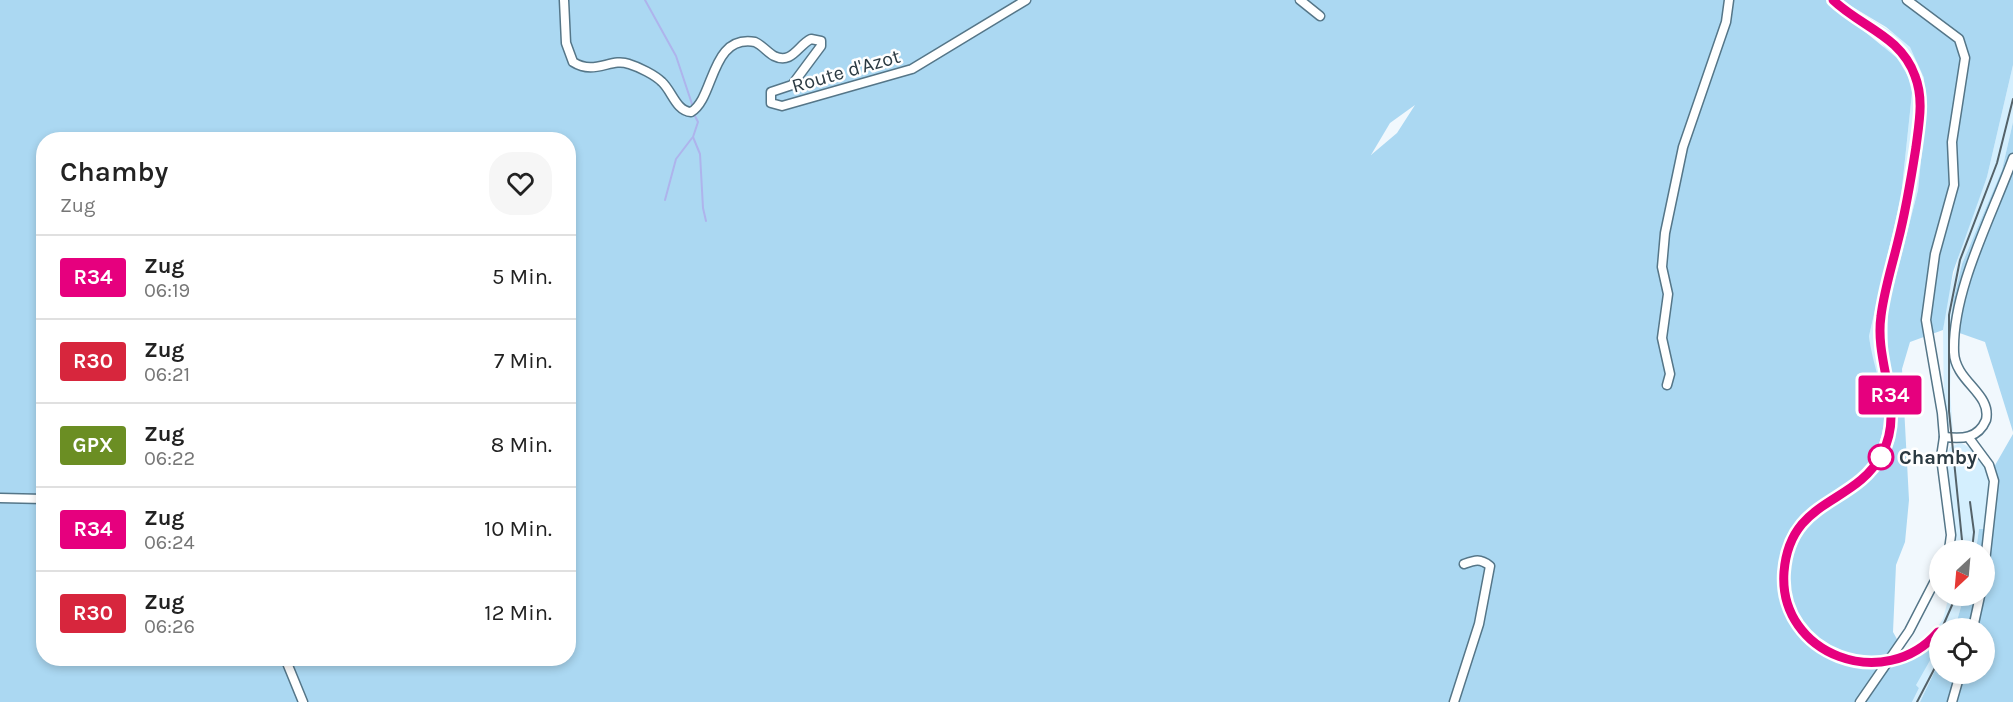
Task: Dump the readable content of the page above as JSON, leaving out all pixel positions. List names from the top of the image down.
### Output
{
  "streets": {
    "street": ["Route d'Azot"]
  },
  "places": ["Chamby"],
  "north": "bottom left",
  "page": {
    "on_map": "R34",
    "heading": ["Chamby", "Zug"],
    "list": [
      {
        "mark": "R34",
        "name": "Zug",
        "note": "06:19",
        "value": "5 Min."
      },
      {
        "mark": "R30",
        "name": "Zug",
        "note": "06:21",
        "value": "7 Min."
      },
      {
        "mark": "GPX",
        "name": "Zug",
        "note": "06:22",
        "value": "8 Min."
      },
      {
        "mark": "R34",
        "name": "Zug",
        "note": "06:24",
        "value": "10 Min."
      },
      {
        "mark": "R30",
        "name": "Zug",
        "note": "06:26",
        "value": "12 Min."
      }
    ]
  }
}
